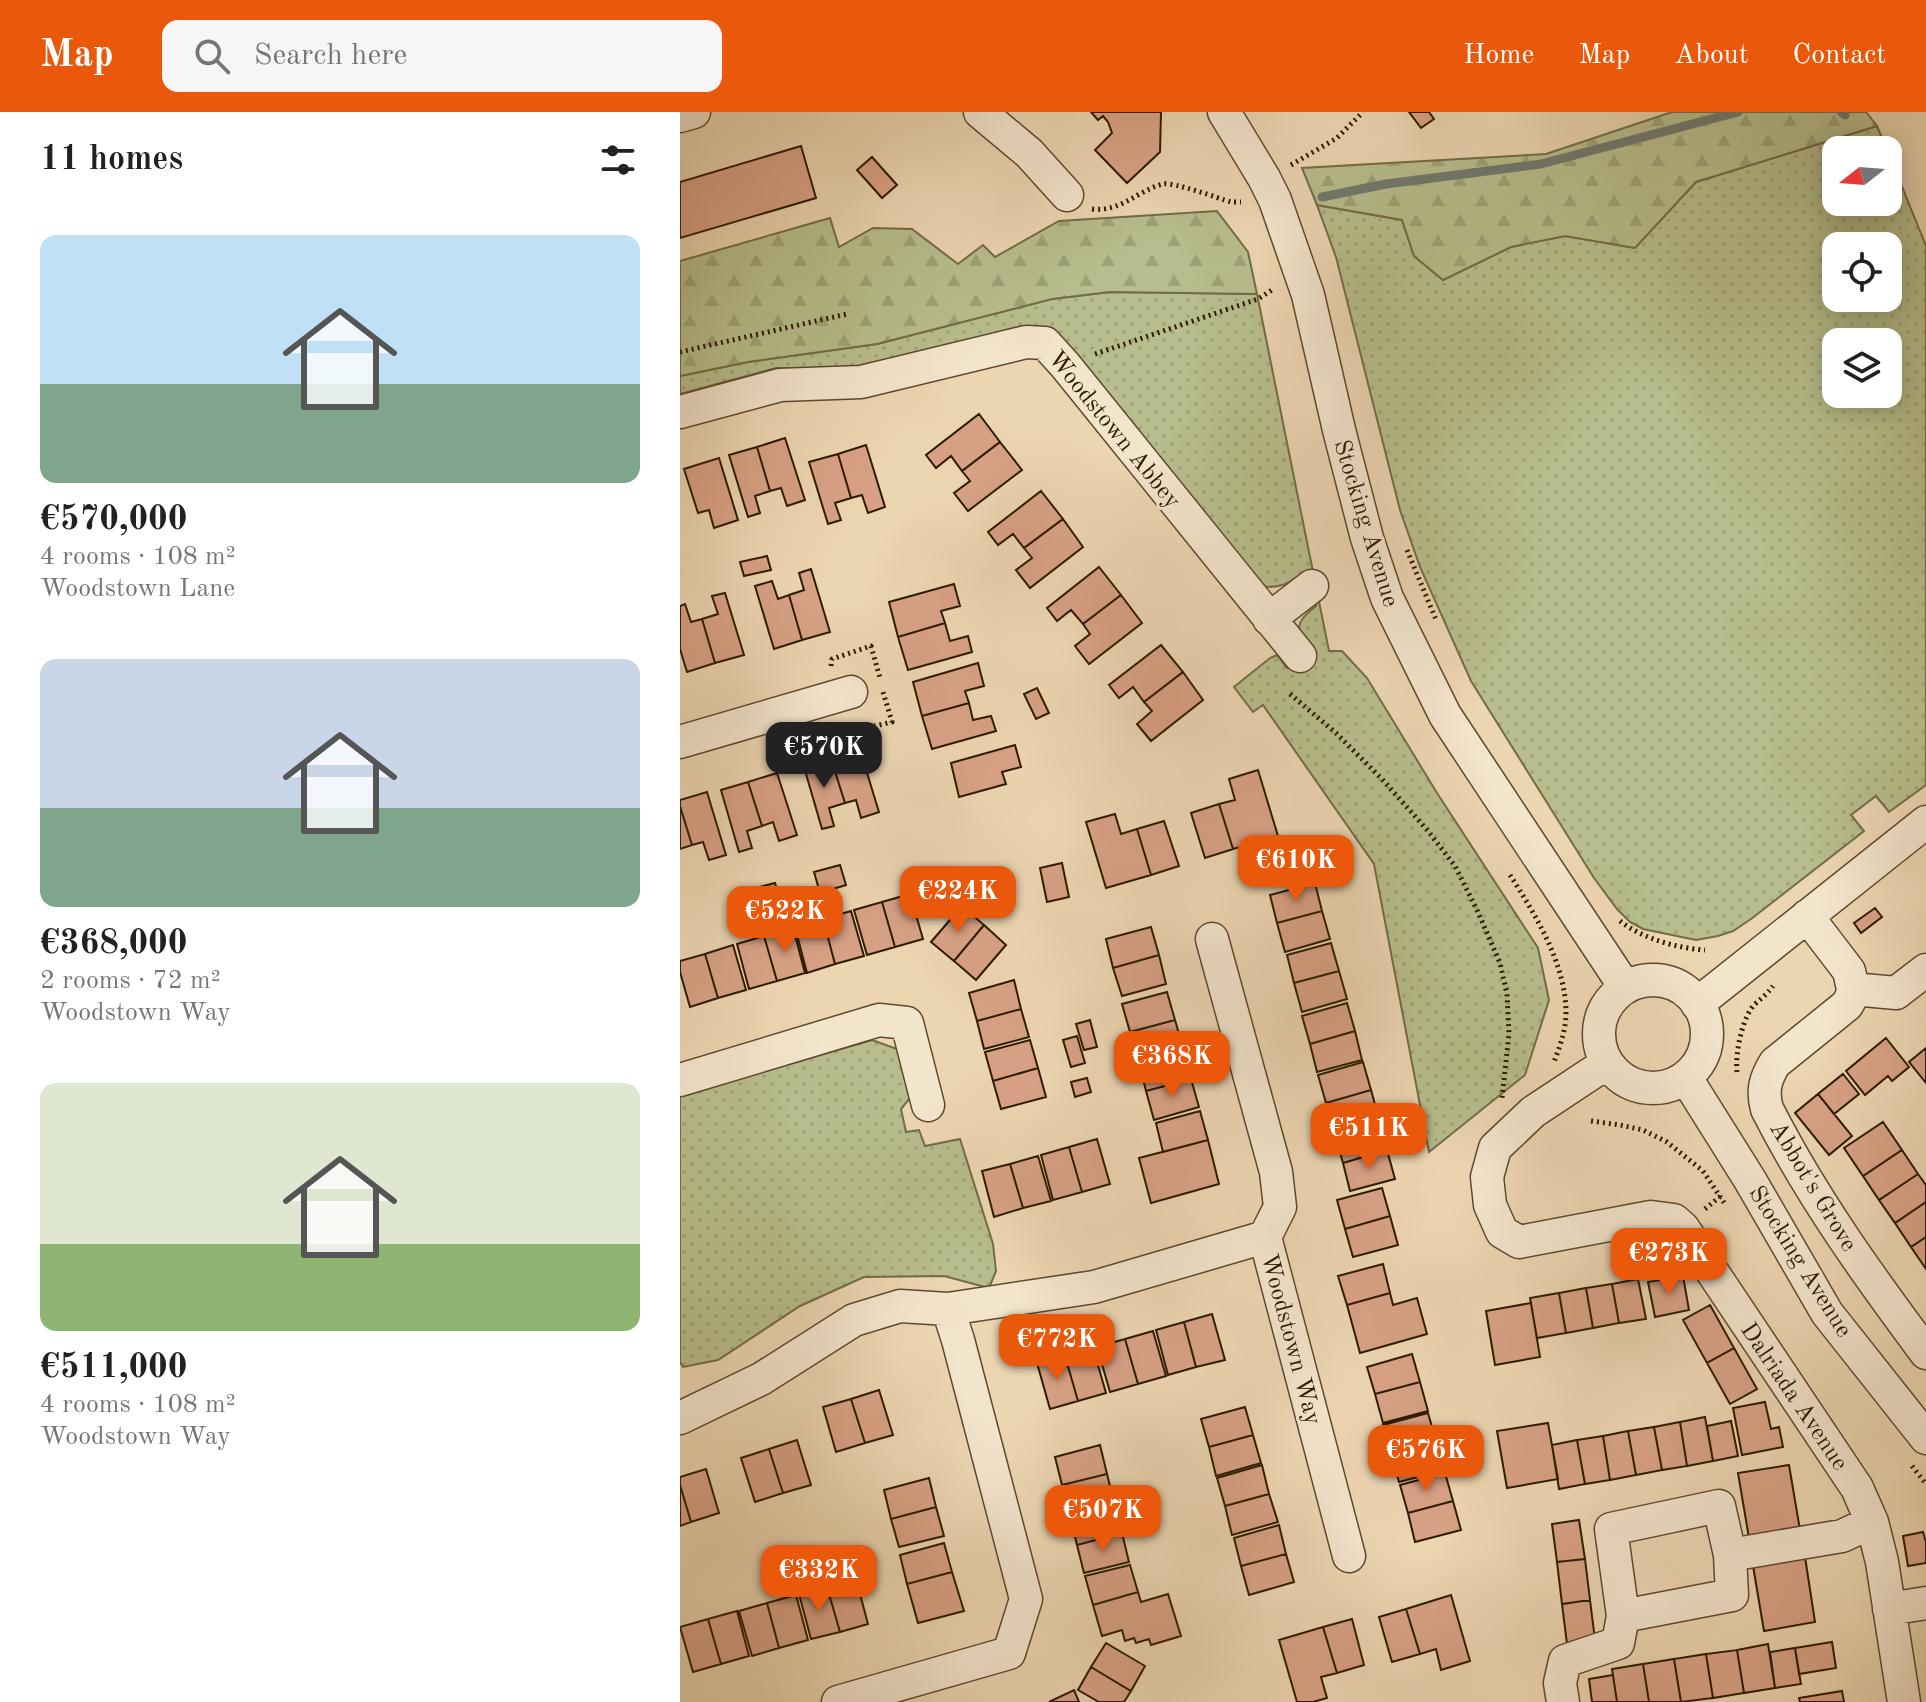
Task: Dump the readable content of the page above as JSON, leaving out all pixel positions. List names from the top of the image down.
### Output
{
  "streets": {
    "street": [
      "Woodstown Abbey",
      "Stocking Avenue",
      "Abbot's Grove",
      "Woodstown Way",
      "Dalriada Avenue"
    ]
  },
  "crossings": [
    ["Stocking Avenue", "Dalriada Avenue"]
  ],
  "north": "left",
  "page": {
    "header": "Map",
    "search": "Search here",
    "nav": [
      "Home",
      "Map",
      "About",
      "Contact"
    ],
    "heading": "11 homes",
    "list": [
      {
        "name": "€570,000",
        "note": "4 rooms · 108 m² · Woodstown Lane"
      },
      {
        "name": "€368,000",
        "note": "2 rooms · 72 m² · Woodstown Way"
      },
      {
        "name": "€511,000",
        "note": "4 rooms · 108 m² · Woodstown Way"
      }
    ],
    "price": [
      "€570K",
      "€610K",
      "€224K",
      "€522K",
      "€368K",
      "€511K",
      "€273K",
      "€772K",
      "€576K",
      "€507K",
      "€332K"
    ]
  }
}
